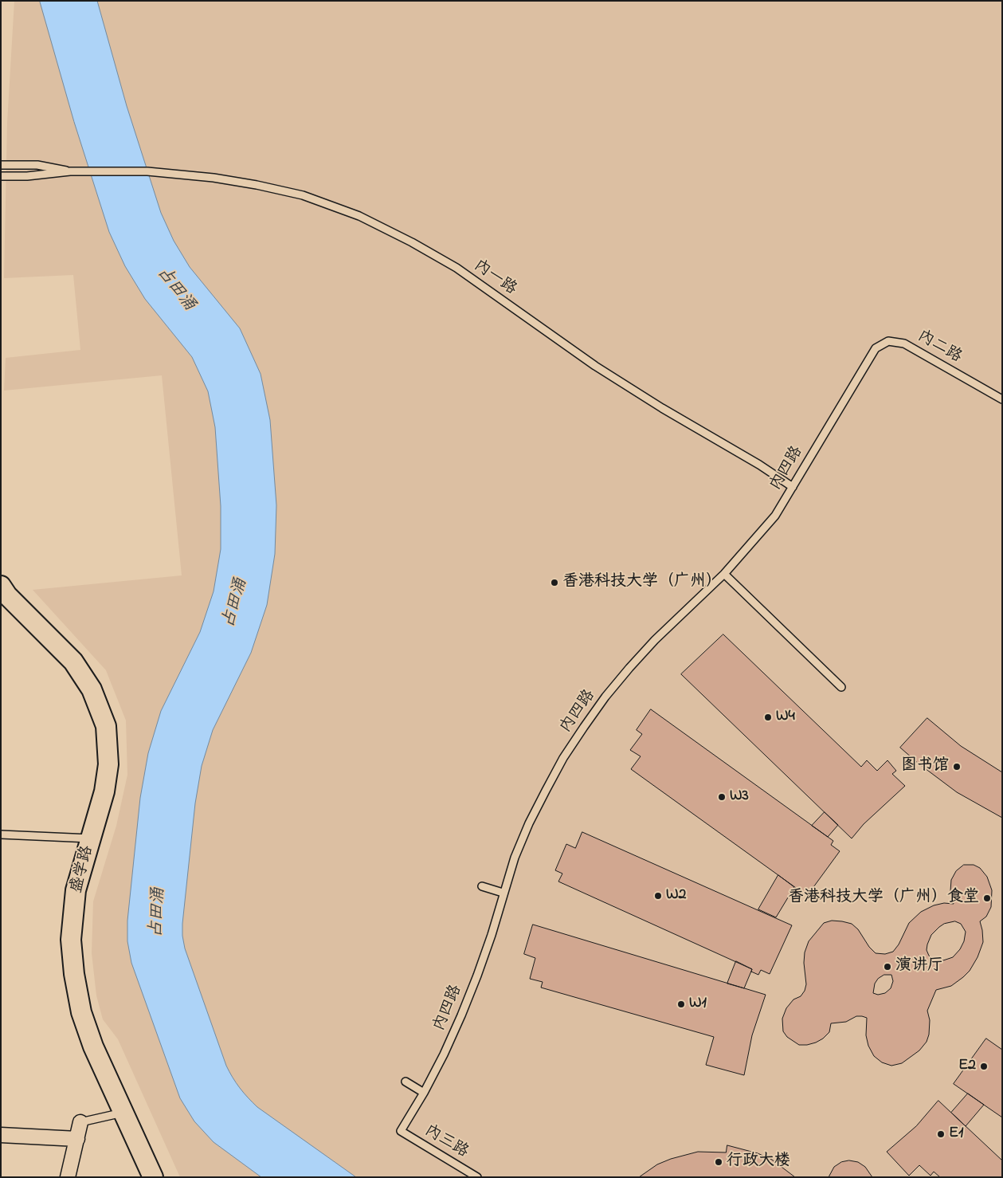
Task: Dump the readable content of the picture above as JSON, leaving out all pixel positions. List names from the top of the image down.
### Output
{
  "streets": {
    "street": ["盛学路"],
    "lane": [
      "内一路",
      "内二路",
      "内四路",
      "内三路"
    ]
  },
  "crossings": [
    ["内一路", "内四路"],
    ["内二路", "内四路"],
    ["内四路", "内三路"]
  ],
  "water": ["占田涌"],
  "places": [
    "香港科技大学（广州）",
    "W4",
    "图书馆",
    "W3",
    "W2",
    "香港科技大学（广州）食堂",
    "演讲厅",
    "W1",
    "E2",
    "E1",
    "行政大楼"
  ]
}
